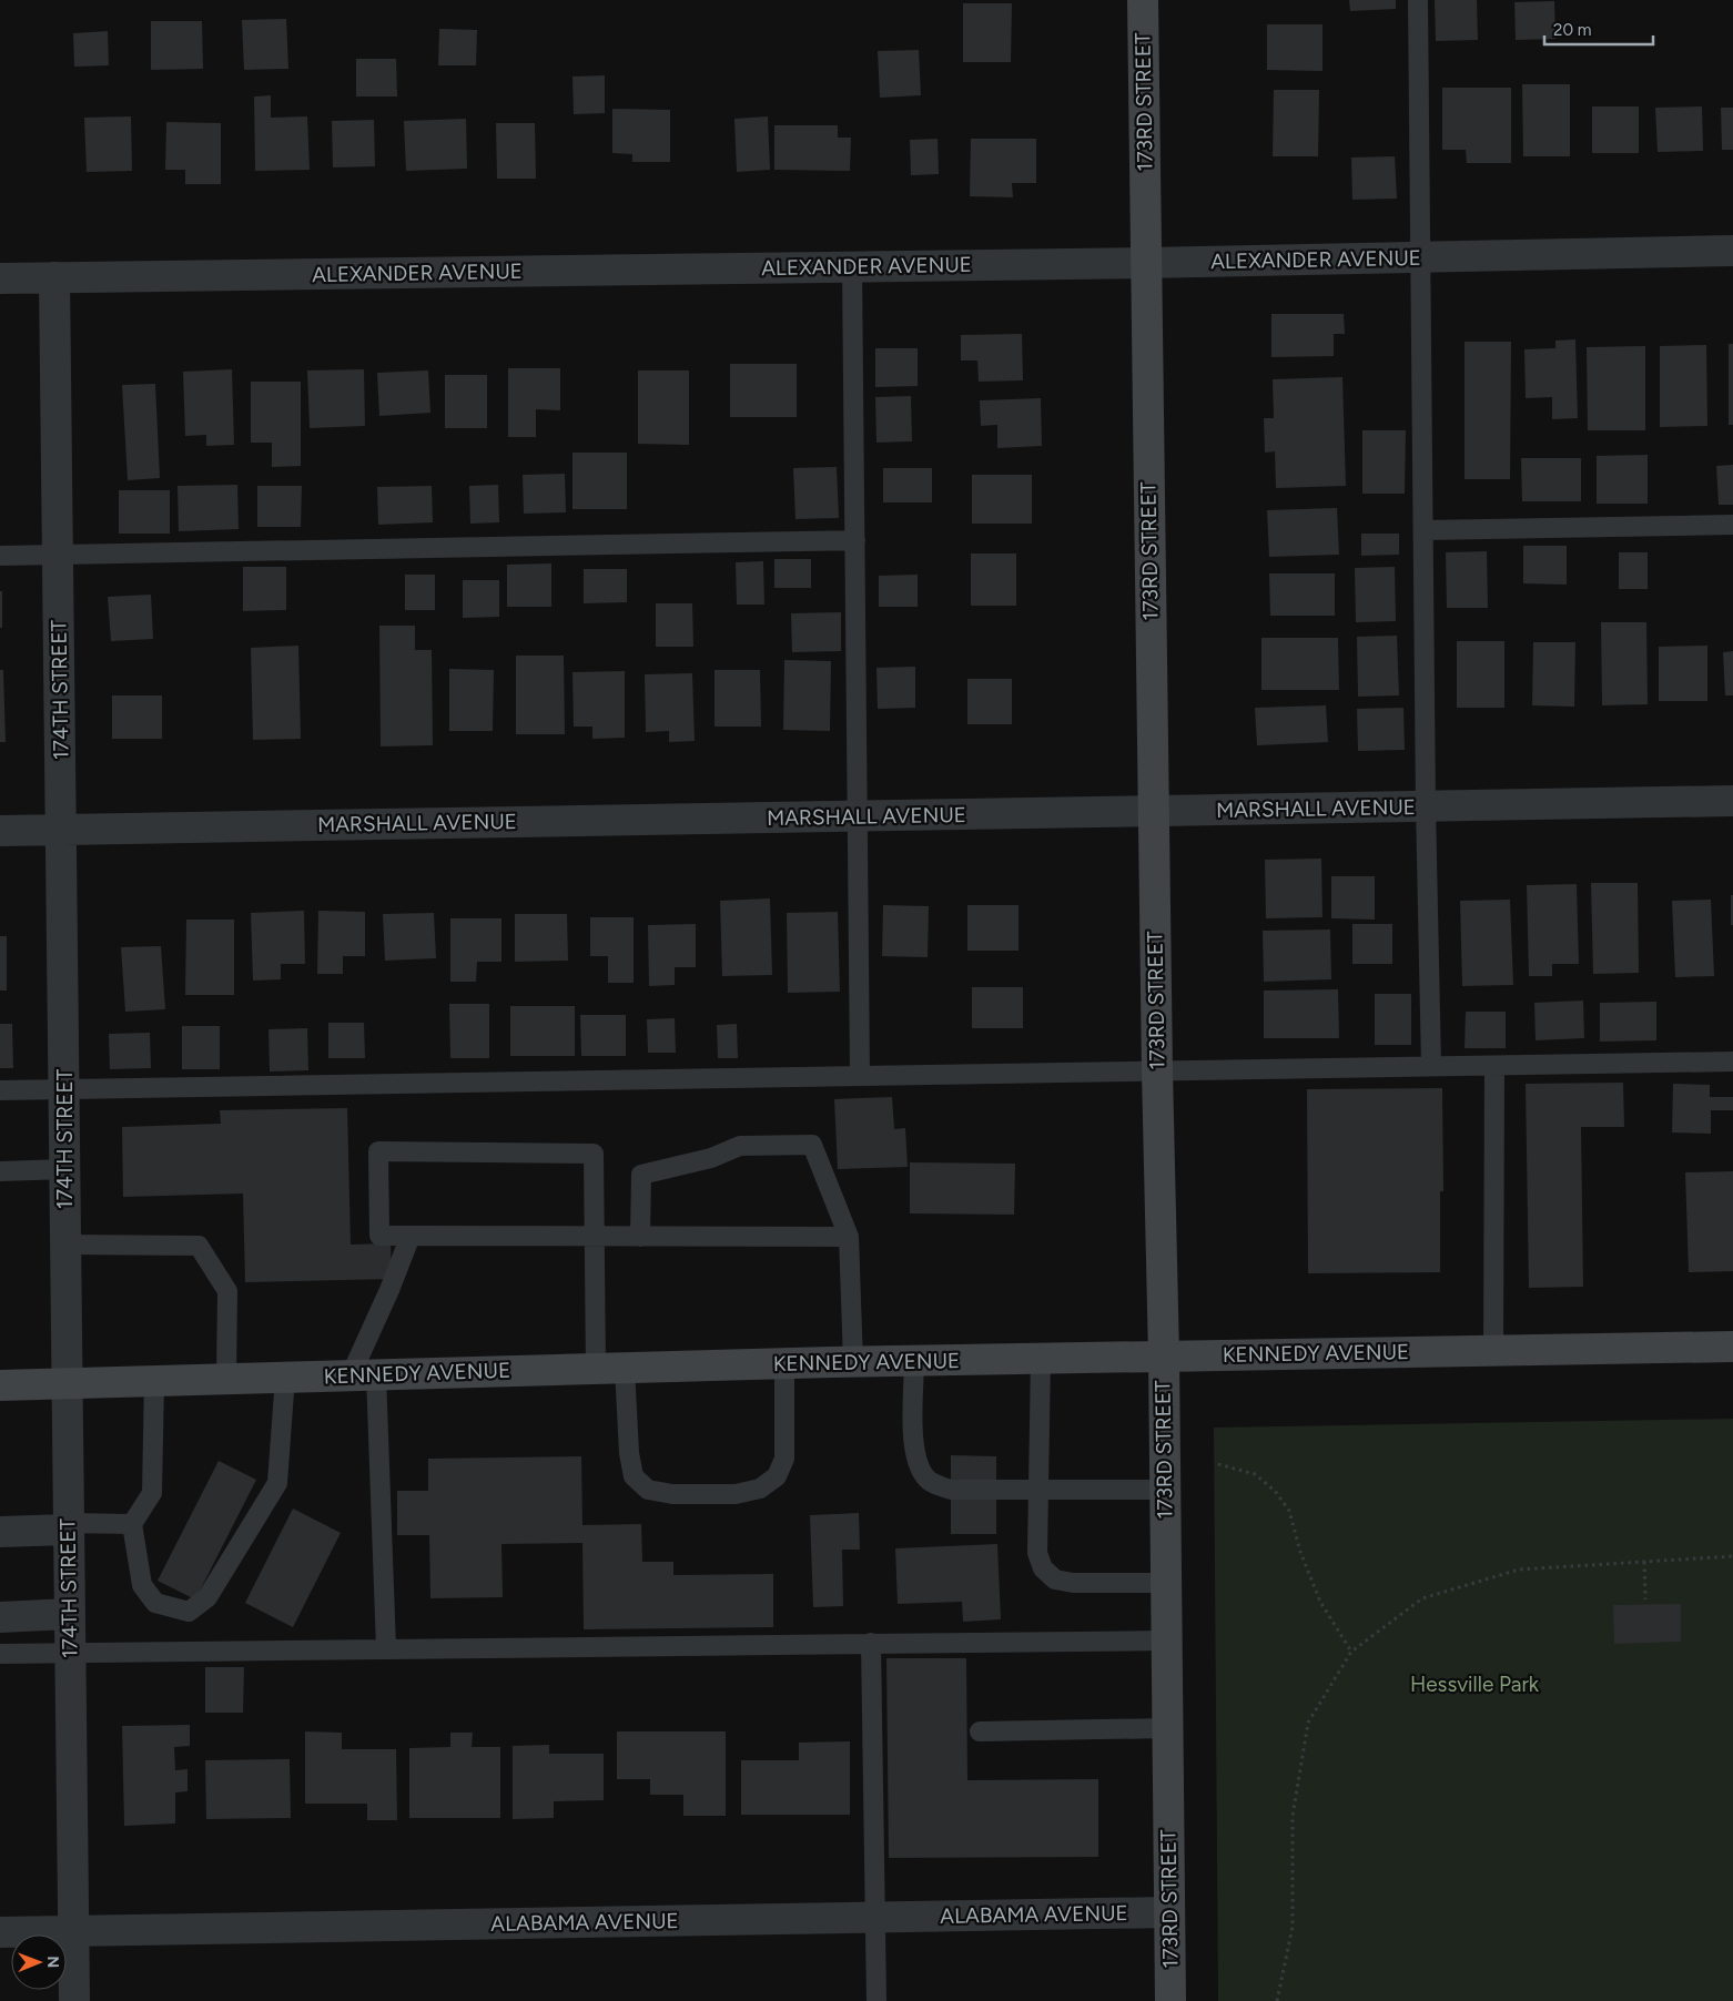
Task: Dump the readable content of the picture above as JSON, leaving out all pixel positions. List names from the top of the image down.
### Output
{
  "streets": {
    "street": [
      "173RD STREET",
      "ALEXANDER AVENUE",
      "174TH STREET",
      "MARSHALL AVENUE",
      "KENNEDY AVENUE",
      "ALABAMA AVENUE"
    ]
  },
  "crossings": [
    ["173RD STREET", "ALEXANDER AVENUE"],
    ["173RD STREET", "MARSHALL AVENUE"],
    ["173RD STREET", "KENNEDY AVENUE"],
    ["173RD STREET", "ALABAMA AVENUE"],
    ["ALEXANDER AVENUE", "174TH STREET"],
    ["174TH STREET", "MARSHALL AVENUE"],
    ["174TH STREET", "KENNEDY AVENUE"],
    ["174TH STREET", "ALABAMA AVENUE"]
  ],
  "parks": ["Hessville Park"],
  "scale_bar": "20 m",
  "north": "right"
}
